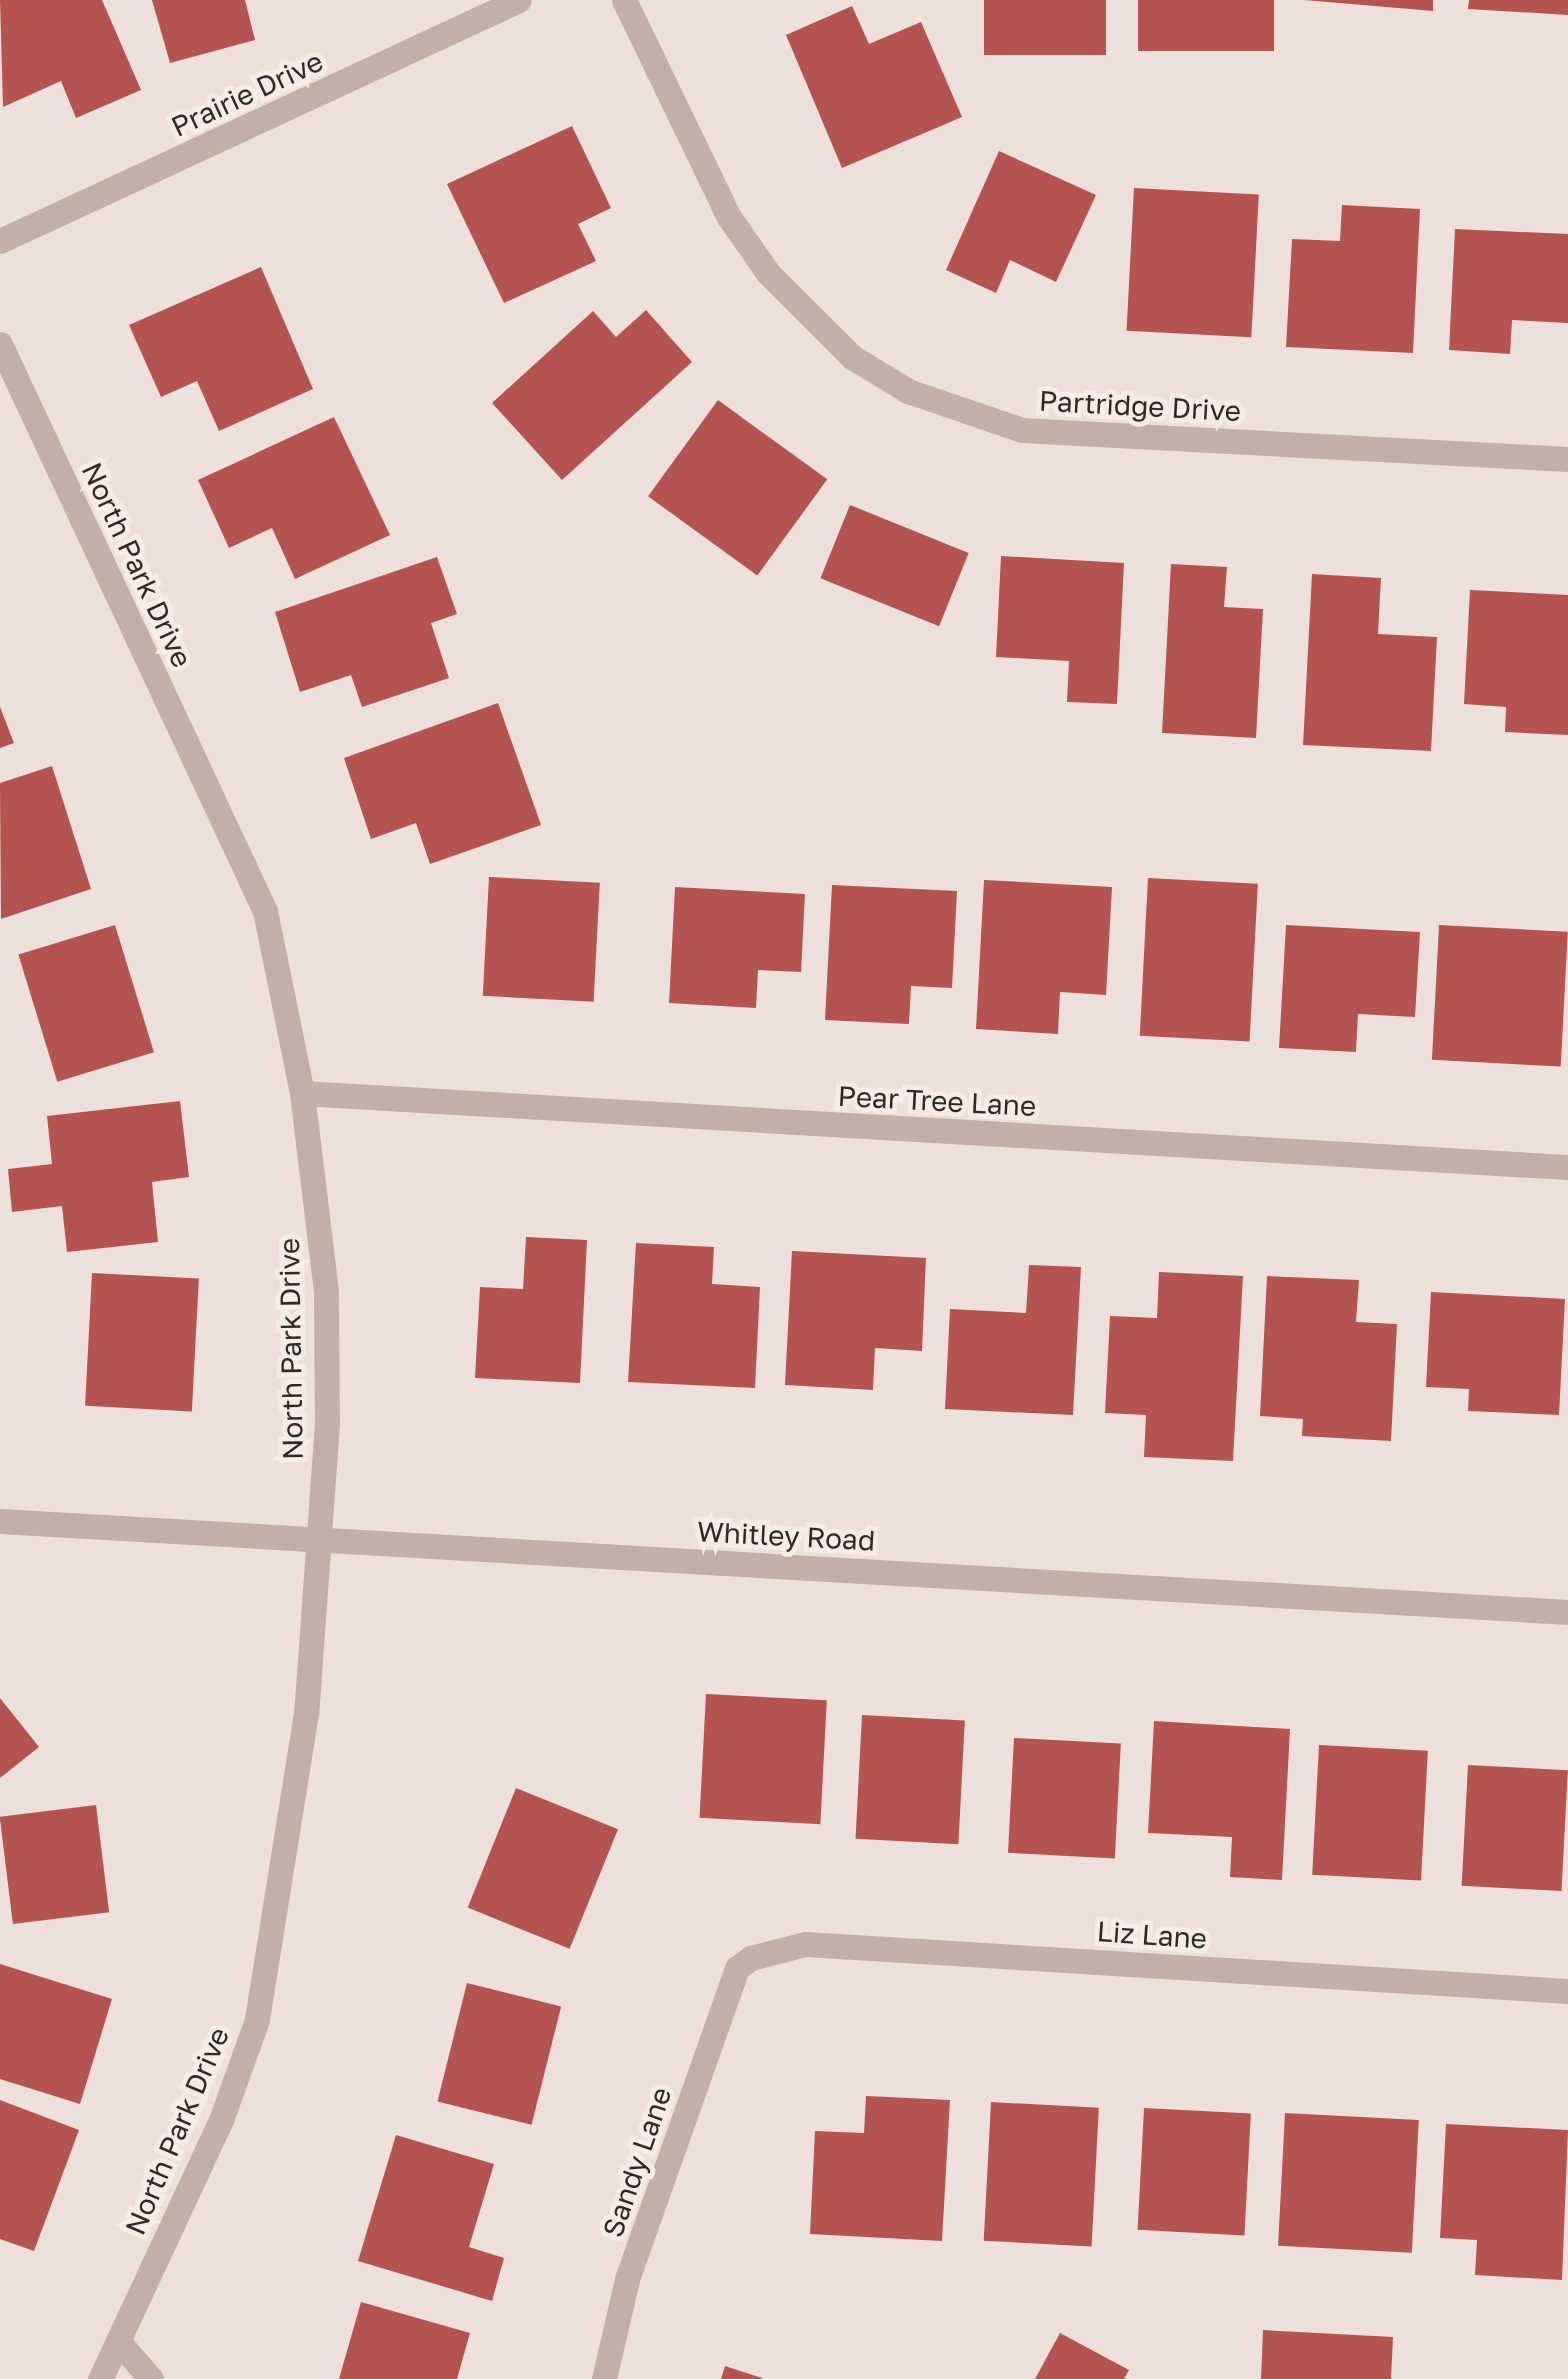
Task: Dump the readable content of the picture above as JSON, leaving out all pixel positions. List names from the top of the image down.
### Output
{
  "streets": {
    "street": [
      "Prairie Drive",
      "Partridge Drive",
      "North Park Drive",
      "Pear Tree Lane",
      "Whitley Road",
      "Liz Lane",
      "Sandy Lane"
    ]
  },
  "crossings": [
    ["North Park Drive", "Pear Tree Lane"],
    ["North Park Drive", "Whitley Road"],
    ["Liz Lane", "Sandy Lane"]
  ]
}
